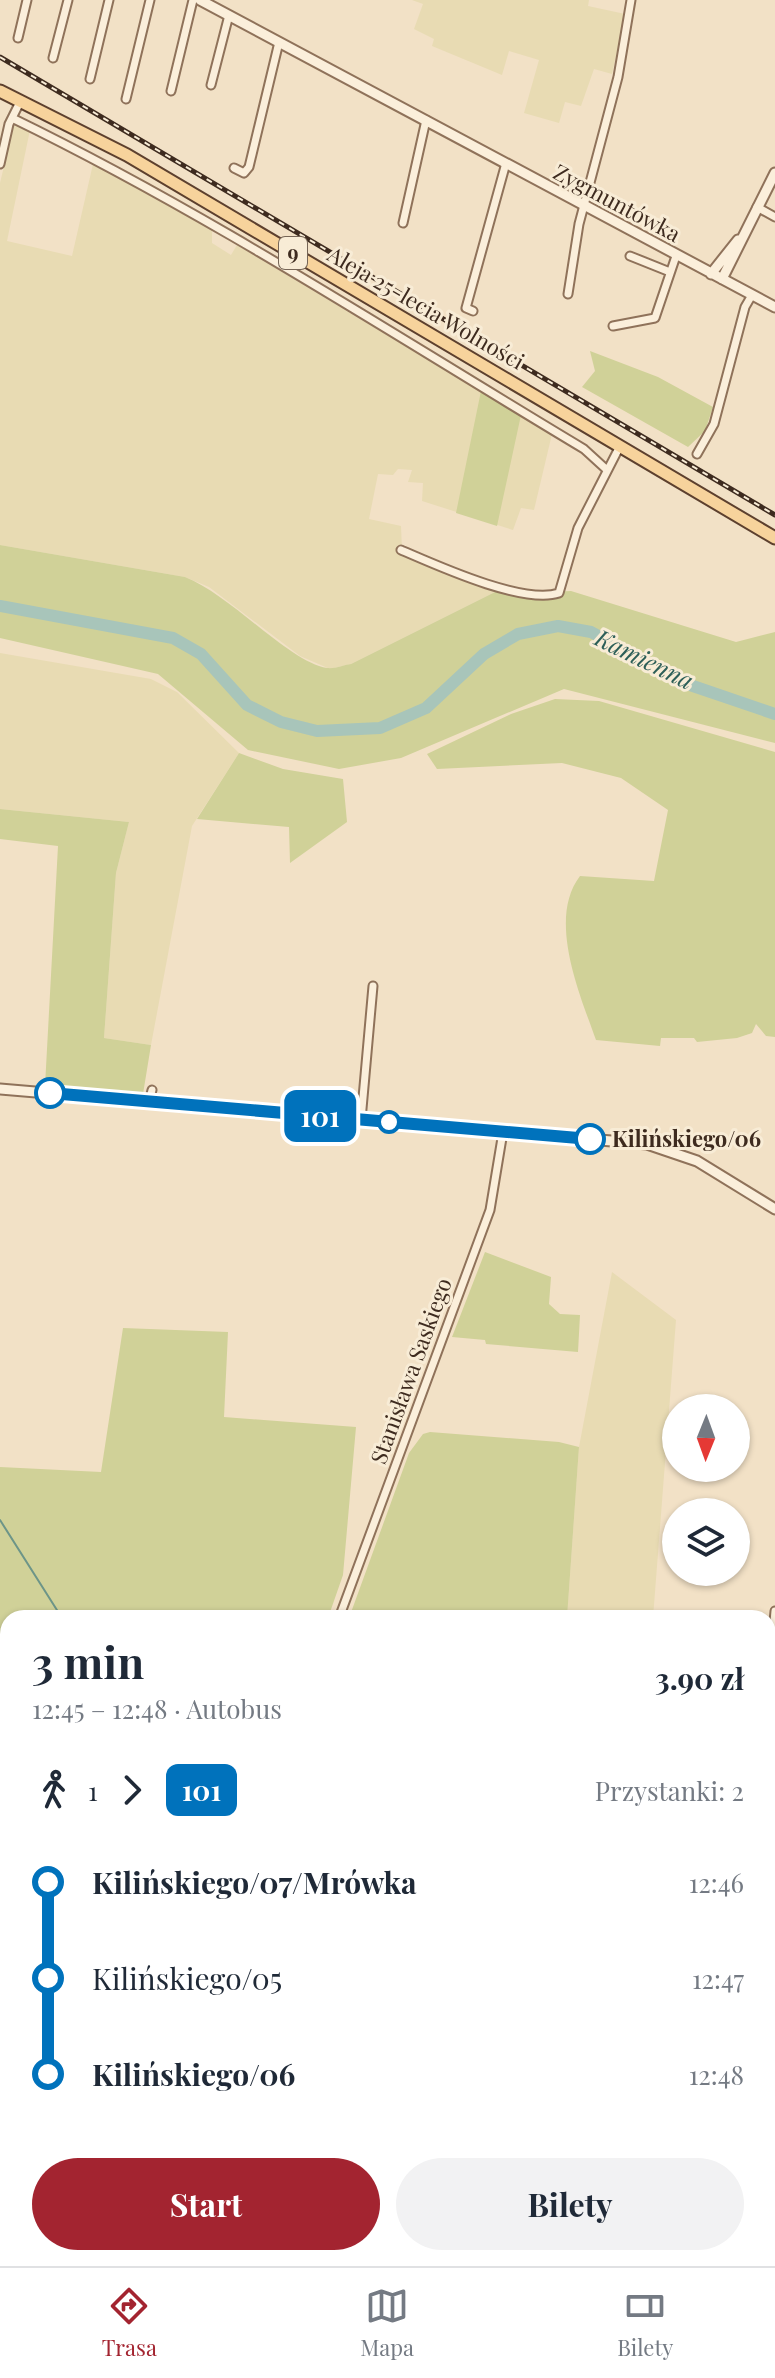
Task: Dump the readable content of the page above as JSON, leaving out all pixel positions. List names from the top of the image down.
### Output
{
  "streets": {
    "main road": ["9", "Aleja 25-lecia Wolności"],
    "street": ["Zygmuntówka", "Stanisława Saskiego"]
  },
  "water": ["Kamienna"],
  "places": ["Kilińskiego/06"],
  "lines": ["bus line 101"],
  "north": "bottom",
  "page": {
    "on_map": "101",
    "heading": ["3 min", "12:45 – 12:48 · Autobus", "3.90 zł"],
    "legs": ["1", "101", "Przystanki: 2"],
    "list": [
      {
        "name": "Kilińskiego/07/Mrówka",
        "value": "12:46"
      },
      {
        "name": "Kilińskiego/05",
        "value": "12:47"
      },
      {
        "name": "Kilińskiego/06",
        "value": "12:48"
      }
    ],
    "buttons": ["Start", "Bilety"],
    "tabs": ["Trasa", "Mapa", "Bilety"]
  }
}
